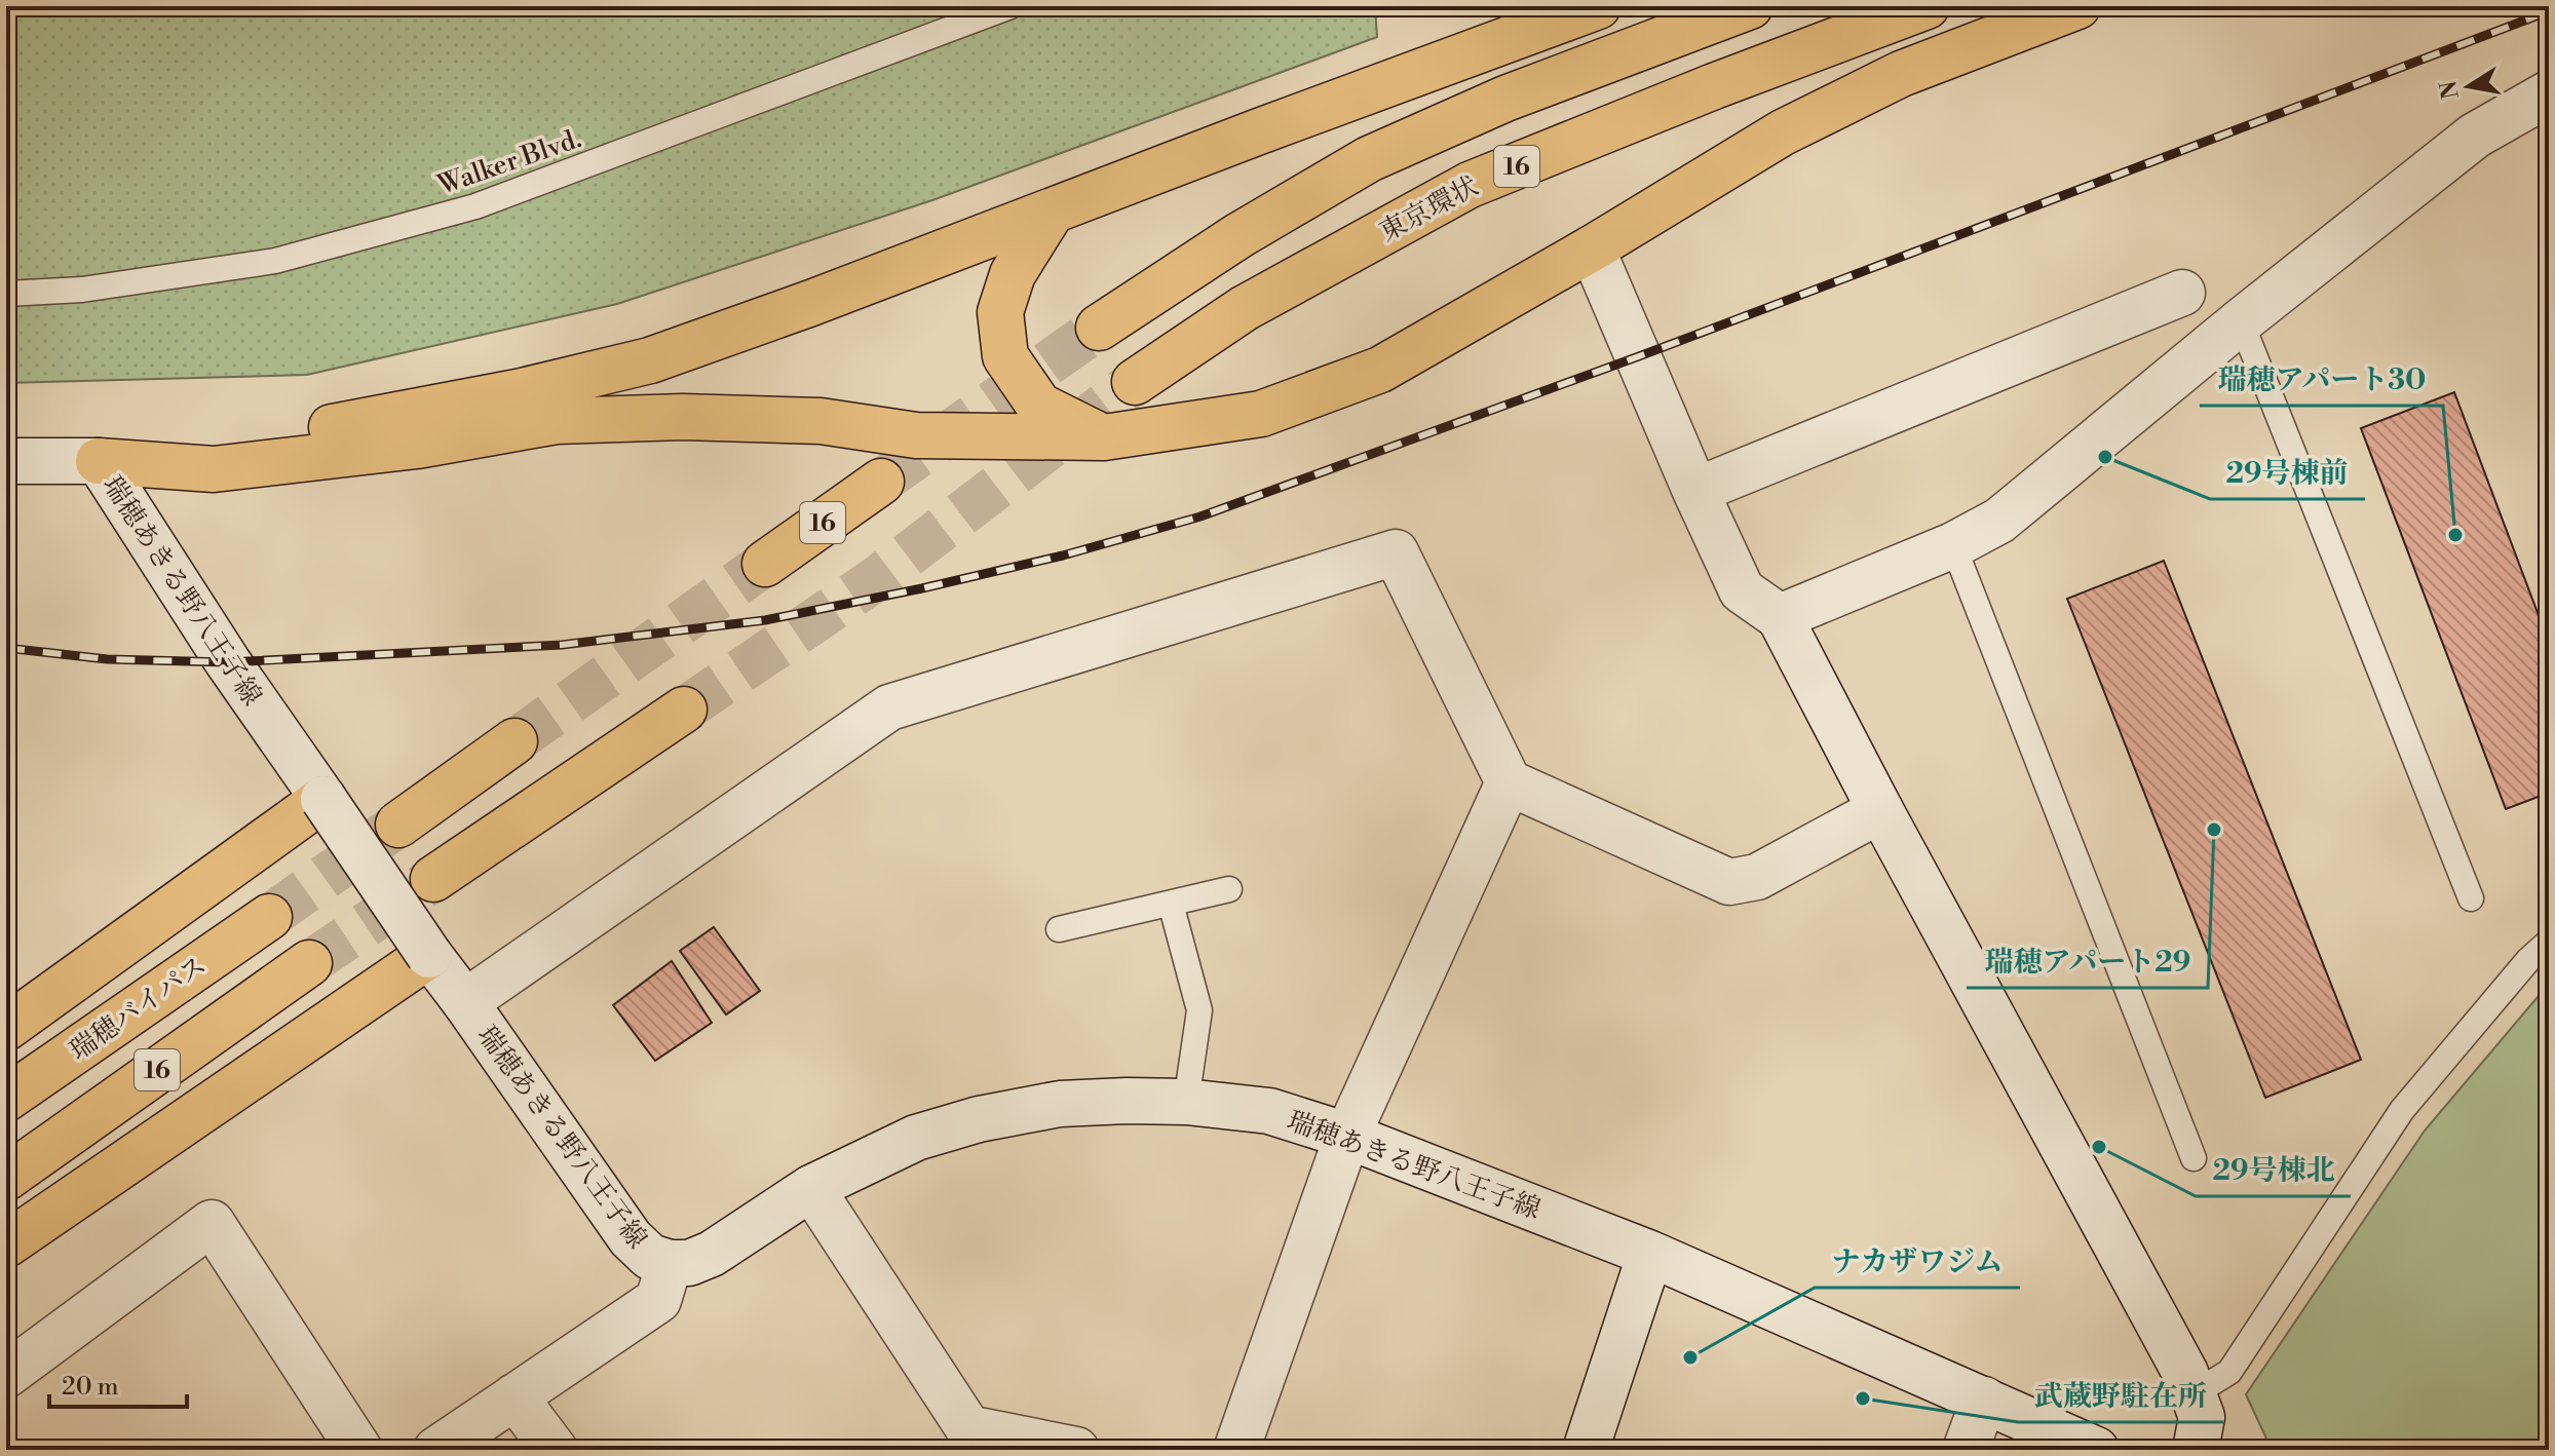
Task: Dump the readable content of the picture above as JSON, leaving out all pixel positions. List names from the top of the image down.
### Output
{
  "streets": {
    "highway": ["16", "東京環状", "瑞穂バイパス"],
    "street": ["瑞穂あきる野八王子線"],
    "lane": ["Walker Blvd."]
  },
  "places": [
    "29号棟前",
    "瑞穂アパート30",
    "瑞穂アパート29",
    "29号棟北",
    "ナカザワジム",
    "武蔵野駐在所"
  ],
  "scale_bar": "20 m",
  "north": "left"
}
